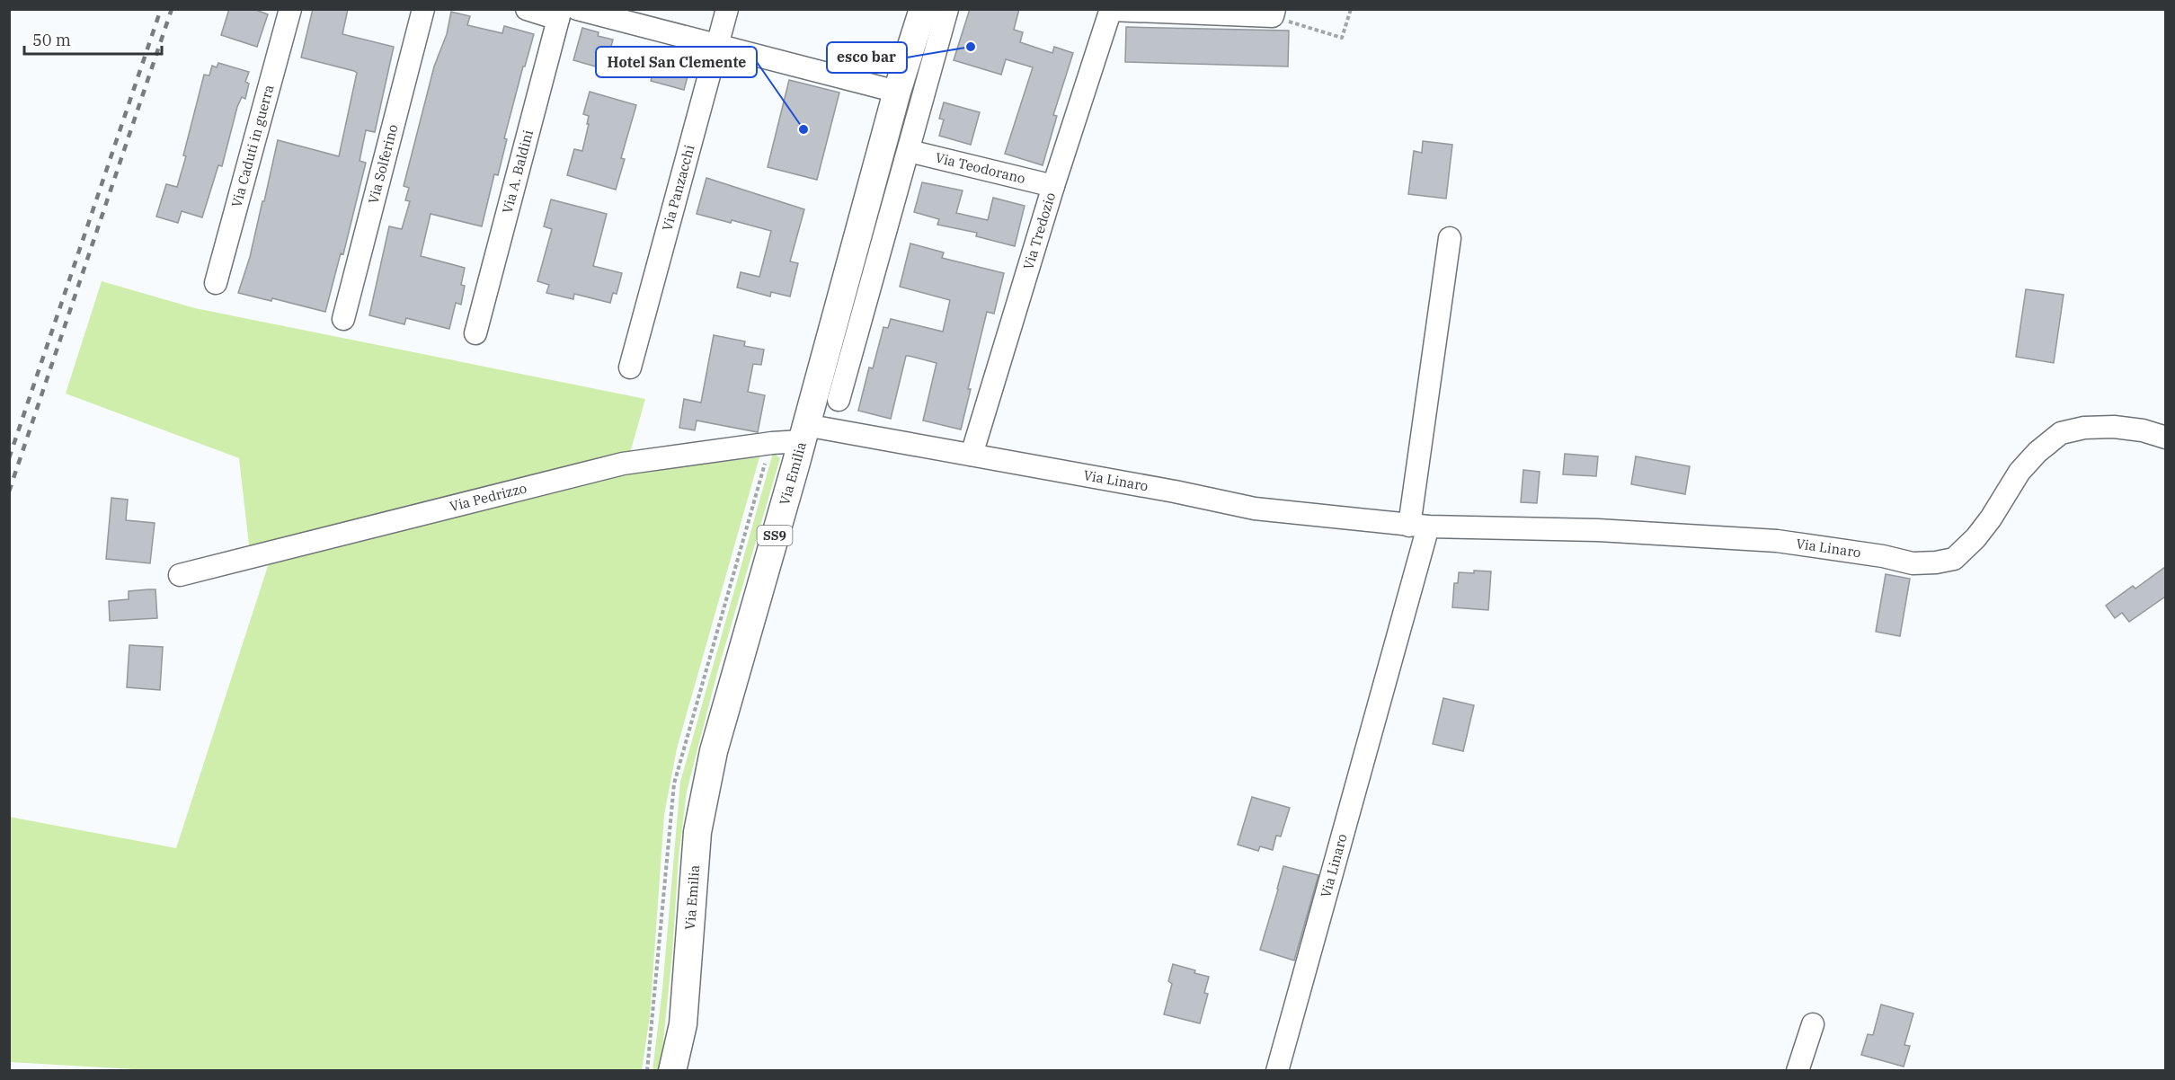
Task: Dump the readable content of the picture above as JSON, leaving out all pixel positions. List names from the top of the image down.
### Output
{
  "streets": {
    "main road": ["Via Emilia", "SS9"],
    "street": [
      "Via Caduti in guerra",
      "Via Solferino",
      "Via Teodorano",
      "Via A. Baldini",
      "Via Panzacchi",
      "Via Tredozio",
      "Via Linaro",
      "Via Pedrizzo"
    ]
  },
  "crossings": [
    ["Via Teodorano", "Via Tredozio"],
    ["Via Teodorano", "Via Emilia"],
    ["Via Tredozio", "Via Linaro"],
    ["Via Emilia", "Via Linaro"],
    ["Via Emilia", "Via Pedrizzo"],
    ["Via Linaro", "Via Pedrizzo"]
  ],
  "places": ["esco bar", "Hotel San Clemente"],
  "scale_bar": "50 m"
}
